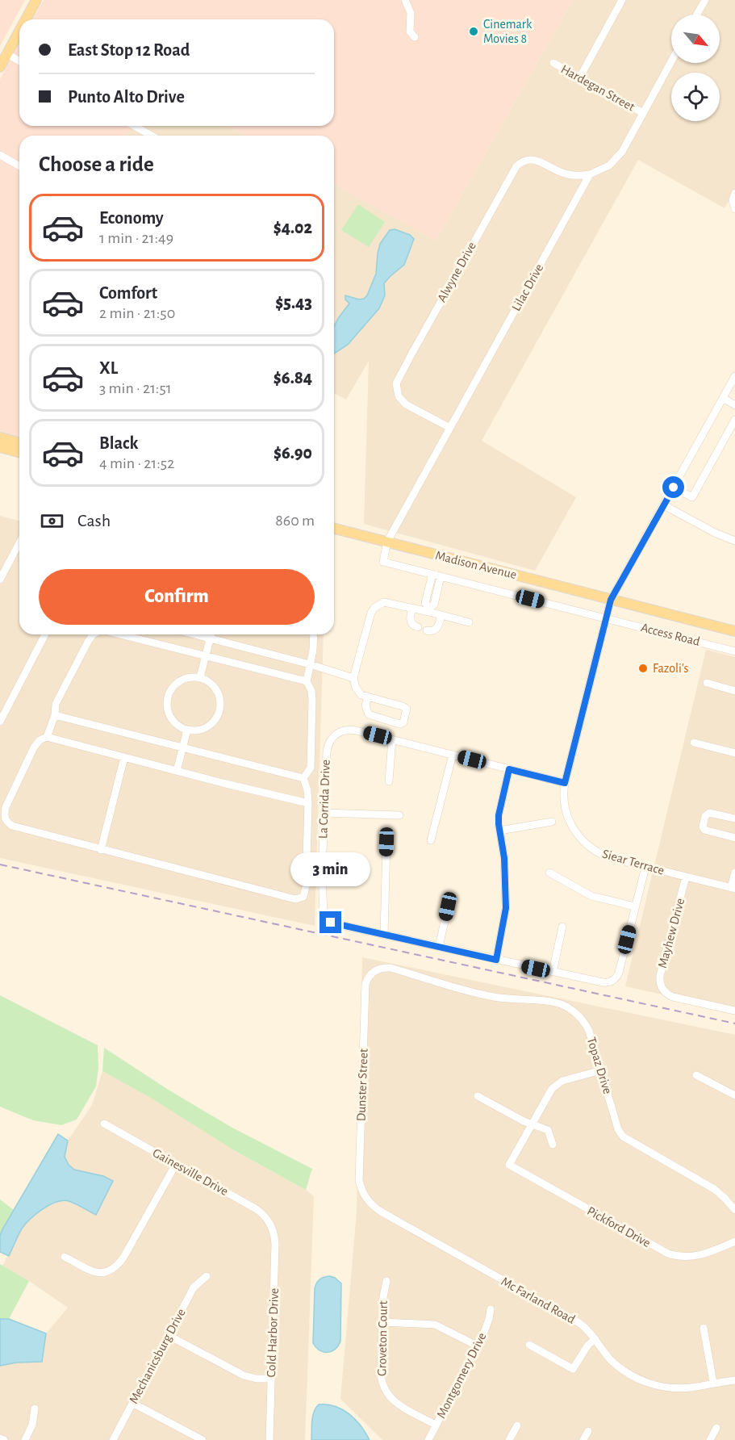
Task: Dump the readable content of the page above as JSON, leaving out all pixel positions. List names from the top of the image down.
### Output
{
  "streets": {
    "main road": ["Madison Avenue"],
    "street": [
      "Hardegan Street",
      "Alwyne Drive",
      "Lilac Drive",
      "Access Road",
      "La Corrida Drive",
      "Siear Terrace",
      "Mayhew Drive",
      "Topaz Drive",
      "Dunster Street",
      "Gainesville Drive",
      "Pickford Drive",
      "Mc Farland Road",
      "Cold Harbor Drive",
      "Groveton Court",
      "Mechanicsburg Drive",
      "Montgomery Drive"
    ]
  },
  "crossings": [
    ["Alwyne Drive", "Lilac Drive"],
    ["Lilac Drive", "Madison Avenue"],
    ["Lilac Drive", "Access Road"],
    ["Madison Avenue", "Access Road"],
    ["Madison Avenue", "Siear Terrace"],
    ["Access Road", "Siear Terrace"],
    ["Siear Terrace", "Mayhew Drive"],
    ["Topaz Drive", "Dunster Street"],
    ["Dunster Street", "Mc Farland Road"],
    ["Gainesville Drive", "Cold Harbor Drive"],
    ["Groveton Court", "Montgomery Drive"]
  ],
  "places": ["Cinemark Movies 8", "Fazoli's"],
  "north": "bottom right",
  "page": {
    "banner": ["East Stop 12 Road", "Punto Alto Drive"],
    "heading": "Choose a ride",
    "list": [
      {
        "name": "Economy",
        "note": "1 min · 21:49",
        "value": "$4.02"
      },
      {
        "name": "Comfort",
        "note": "2 min · 21:50",
        "value": "$5.43"
      },
      {
        "name": "XL",
        "note": "3 min · 21:51",
        "value": "$6.84"
      },
      {
        "name": "Black",
        "note": "4 min · 21:52",
        "value": "$6.90"
      }
    ],
    "pay": ["Cash", "860 m"],
    "buttons": "Confirm",
    "bubble": "3 min"
  }
}
